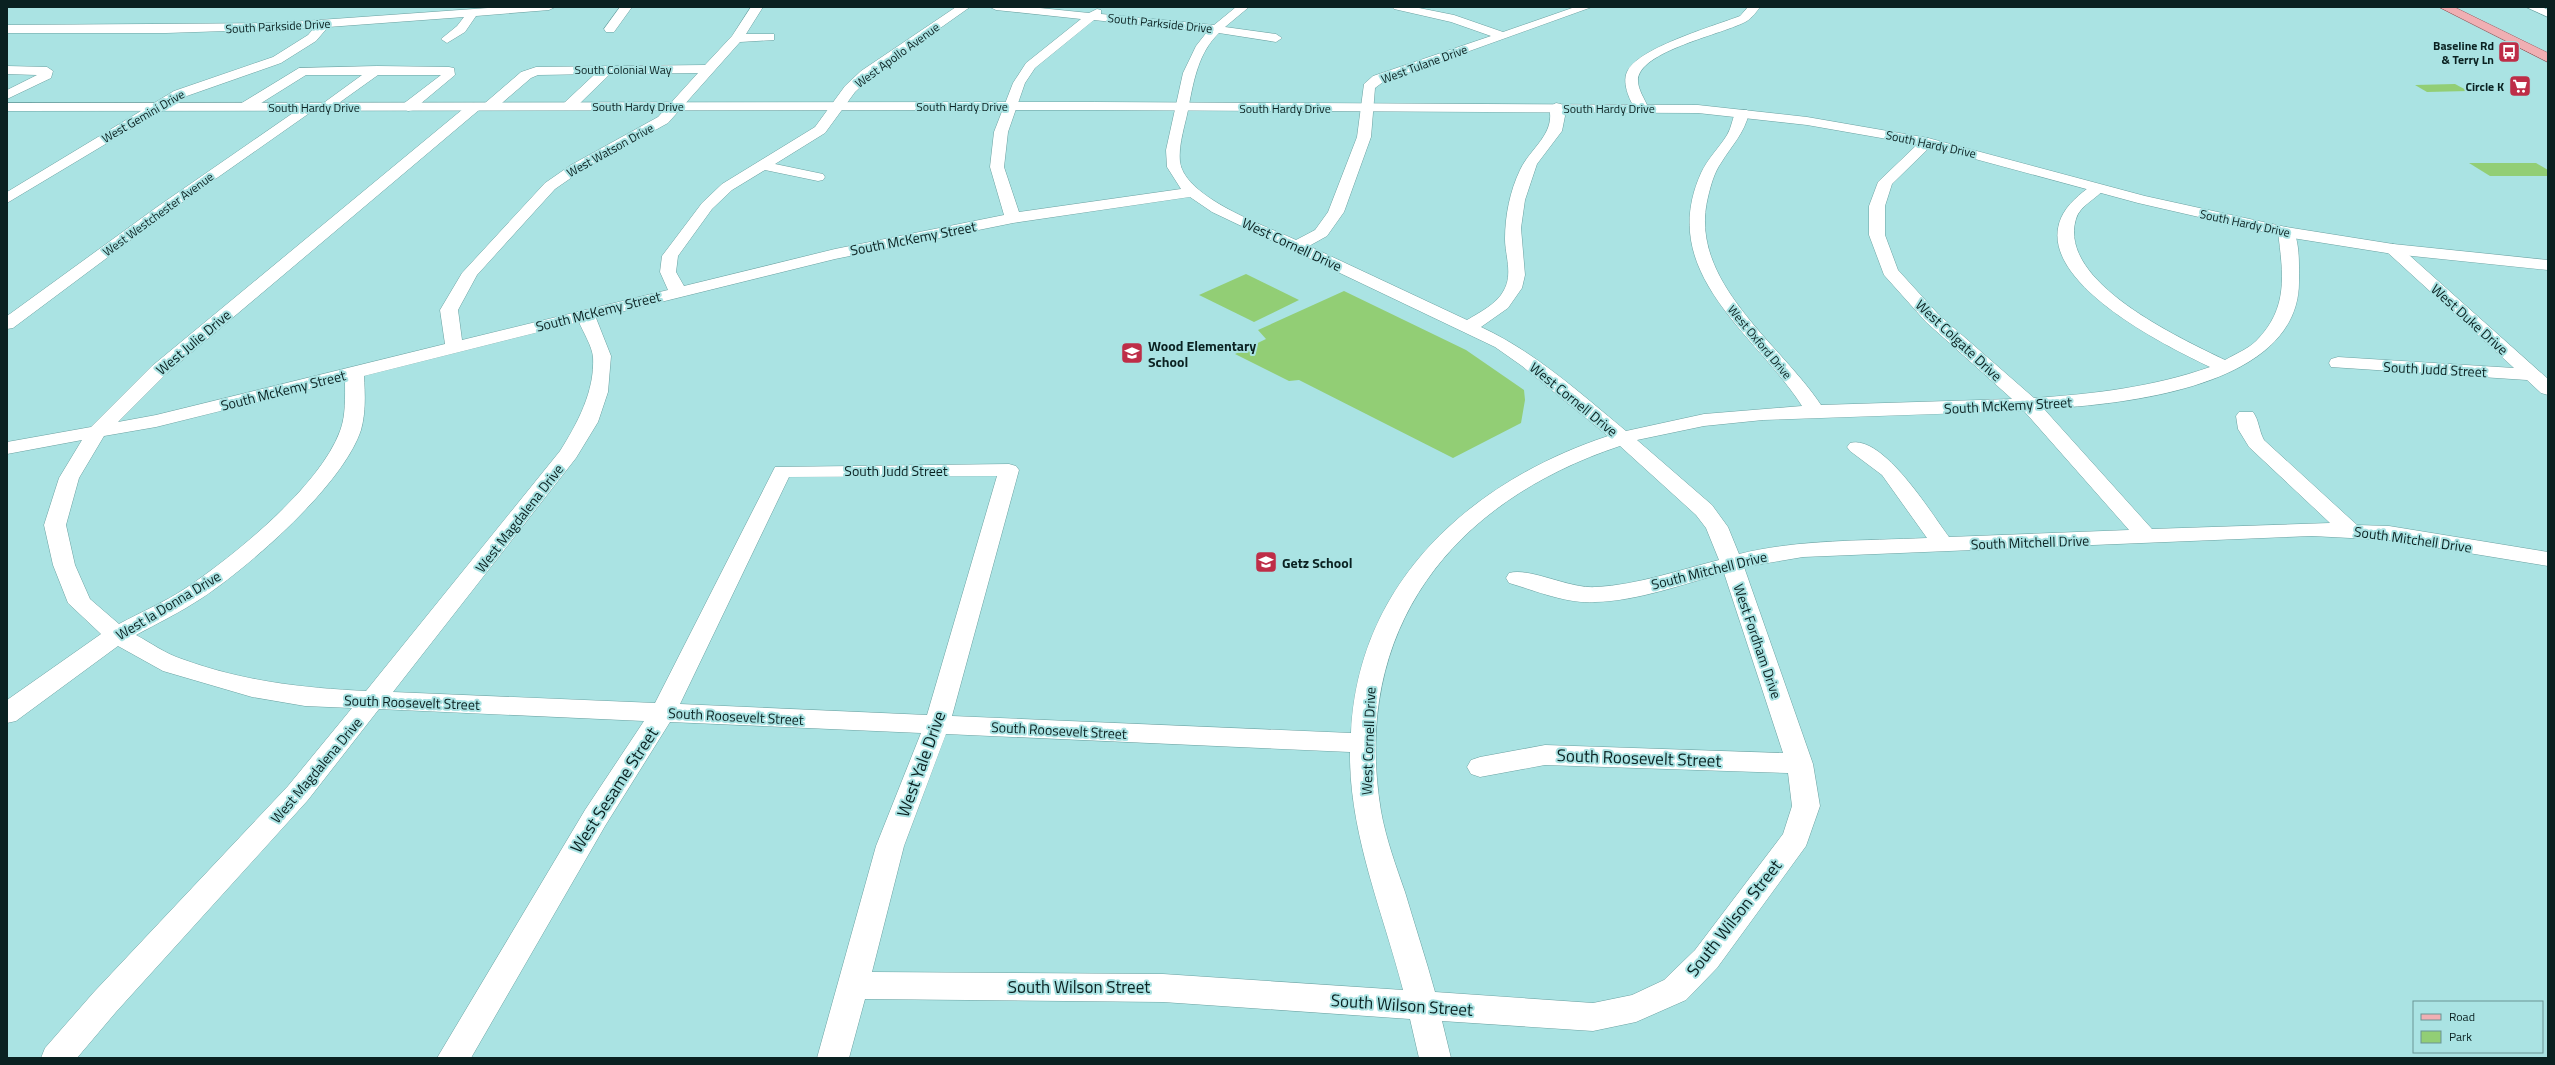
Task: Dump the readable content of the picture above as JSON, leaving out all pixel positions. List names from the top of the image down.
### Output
{
  "streets": {
    "street": [
      "South Parkside Drive",
      "West Apollo Avenue",
      "West Tulane Drive",
      "South Colonial Way",
      "South Hardy Drive",
      "West Gemini Drive",
      "West Watson Drive",
      "West Westchester Avenue",
      "South McKemy Street",
      "West Cornell Drive",
      "West Duke Drive",
      "West Colgate Drive",
      "West Julie Drive",
      "West Oxford Drive",
      "South Judd Street",
      "West Magdalena Drive",
      "South Mitchell Drive",
      "West la Donna Drive",
      "West Fordham Drive",
      "South Roosevelt Street",
      "West Yale Drive",
      "West Sesame Street",
      "South Wilson Street"
    ]
  },
  "crossings": [
    ["South Parkside Drive", "West Gemini Drive"],
    ["South Parkside Drive", "West Cornell Drive"],
    ["West Apollo Avenue", "South Hardy Drive"],
    ["West Apollo Avenue", "South McKemy Street"],
    ["West Tulane Drive", "South Hardy Drive"],
    ["West Tulane Drive", "West Cornell Drive"],
    ["South Colonial Way", "West Watson Drive"],
    ["South Colonial Way", "West Julie Drive"],
    ["South Hardy Drive", "West Gemini Drive"],
    ["South Hardy Drive", "West Watson Drive"],
    ["South Hardy Drive", "West Westchester Avenue"],
    ["South Hardy Drive", "South McKemy Street"],
    ["South Hardy Drive", "West Cornell Drive"],
    ["South Hardy Drive", "West Duke Drive"],
    ["South Hardy Drive", "West Colgate Drive"],
    ["South Hardy Drive", "West Julie Drive"],
    ["South Hardy Drive", "West Oxford Drive"],
    ["West Watson Drive", "South McKemy Street"],
    ["South McKemy Street", "West Cornell Drive"],
    ["South McKemy Street", "West Colgate Drive"],
    ["South McKemy Street", "West Julie Drive"],
    ["South McKemy Street", "West Oxford Drive"],
    ["South McKemy Street", "West Magdalena Drive"],
    ["South McKemy Street", "West la Donna Drive"],
    ["South McKemy Street", "West Fordham Drive"],
    ["West Cornell Drive", "West Fordham Drive"],
    ["West Cornell Drive", "South Roosevelt Street"],
    ["West Cornell Drive", "South Wilson Street"],
    ["West Duke Drive", "South Judd Street"],
    ["West Colgate Drive", "South Mitchell Drive"],
    ["West Julie Drive", "West la Donna Drive"],
    ["West Julie Drive", "South Roosevelt Street"],
    ["South Judd Street", "West Yale Drive"],
    ["South Judd Street", "West Sesame Street"],
    ["West Magdalena Drive", "South Roosevelt Street"],
    ["South Mitchell Drive", "West Fordham Drive"],
    ["West la Donna Drive", "South Roosevelt Street"],
    ["West Fordham Drive", "South Roosevelt Street"],
    ["West Fordham Drive", "South Wilson Street"],
    ["South Roosevelt Street", "West Yale Drive"],
    ["South Roosevelt Street", "West Sesame Street"],
    ["South Roosevelt Street", "South Wilson Street"],
    ["West Yale Drive", "South Wilson Street"]
  ],
  "places": {
    "bus stop": ["Baseline Rd & Terry Ln"],
    "supermarket": ["Circle K"],
    "school or university": ["Wood Elementary School", "Getz School"]
  },
  "legend": ["Road", "Park"]
}
